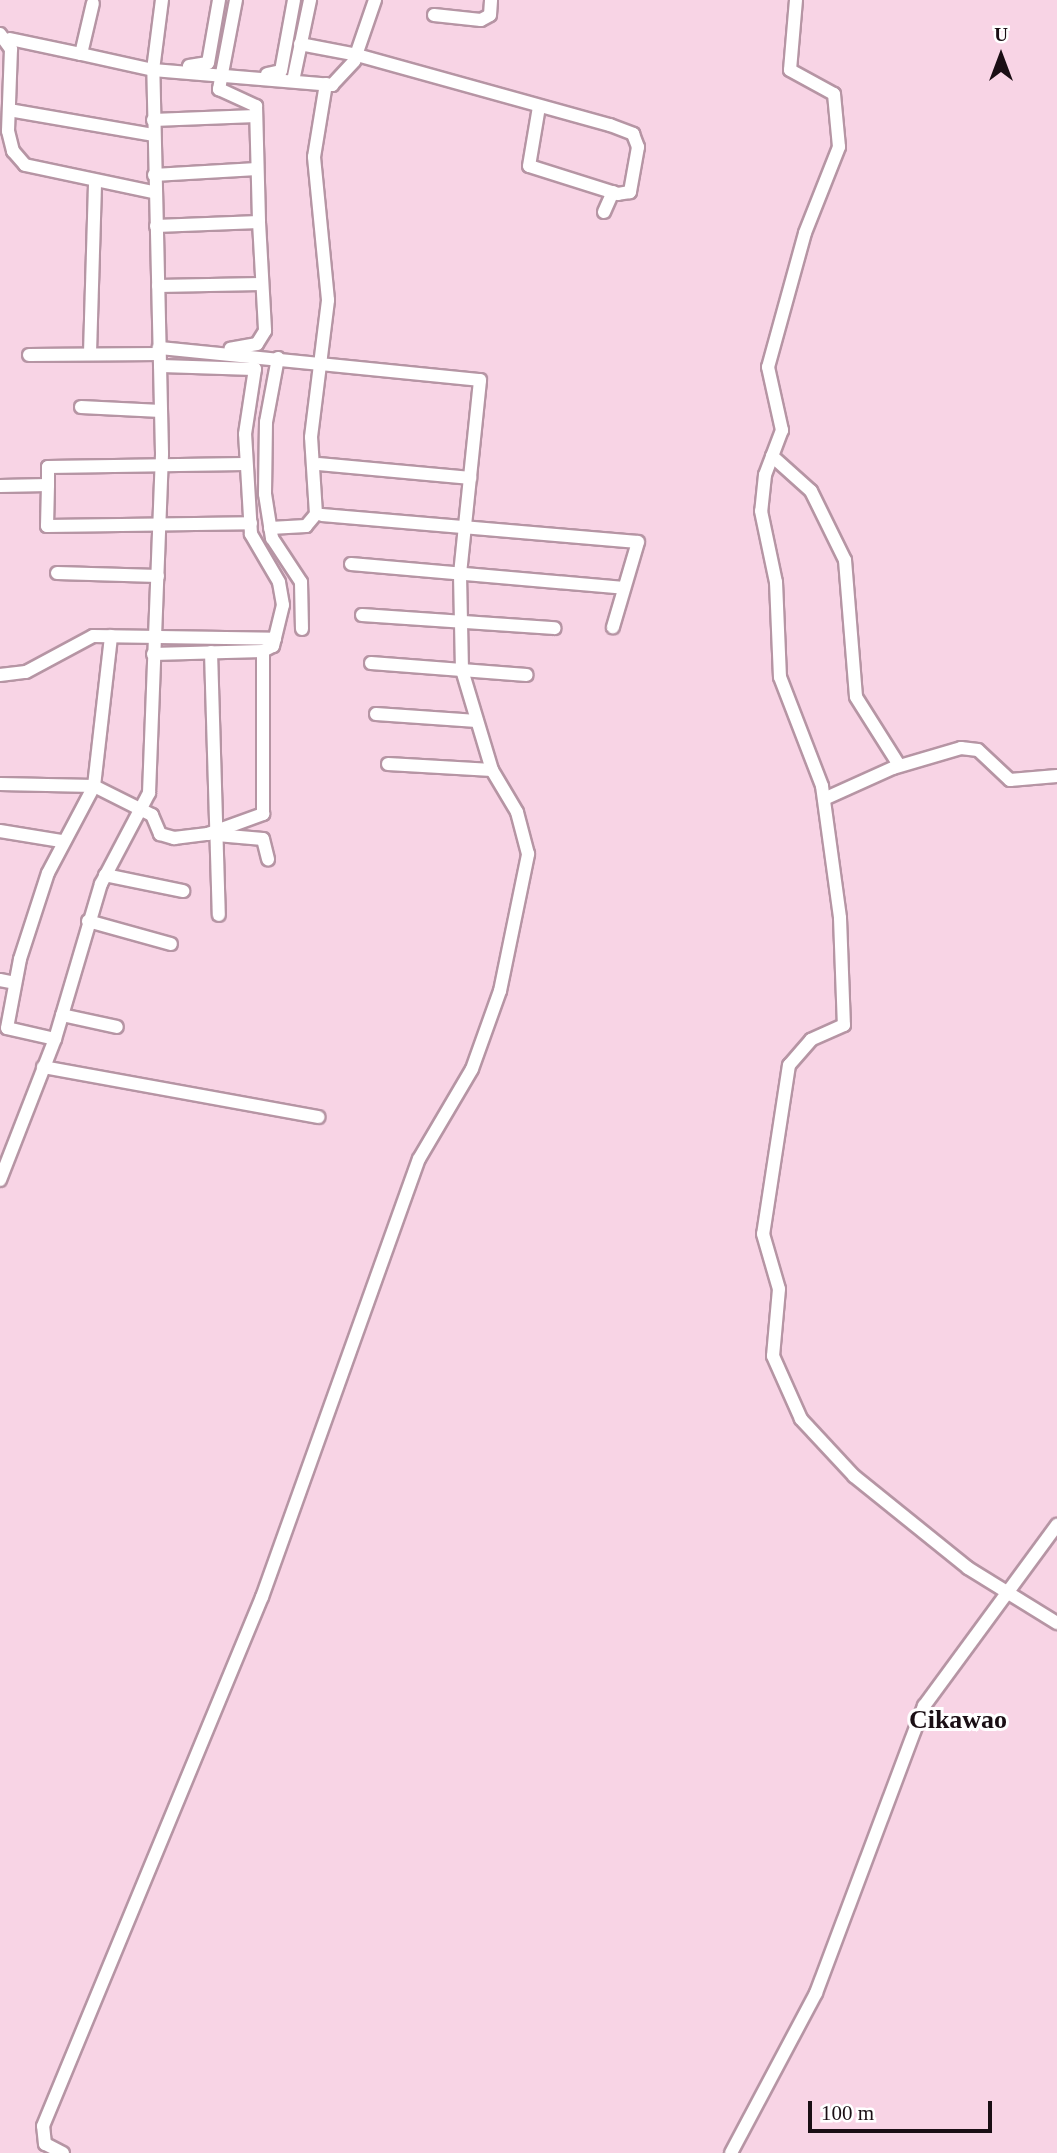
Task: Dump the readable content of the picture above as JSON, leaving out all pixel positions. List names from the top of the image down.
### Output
{
  "districts": ["Cikawao"],
  "scale_bar": "100 m",
  "north": "top"
}
